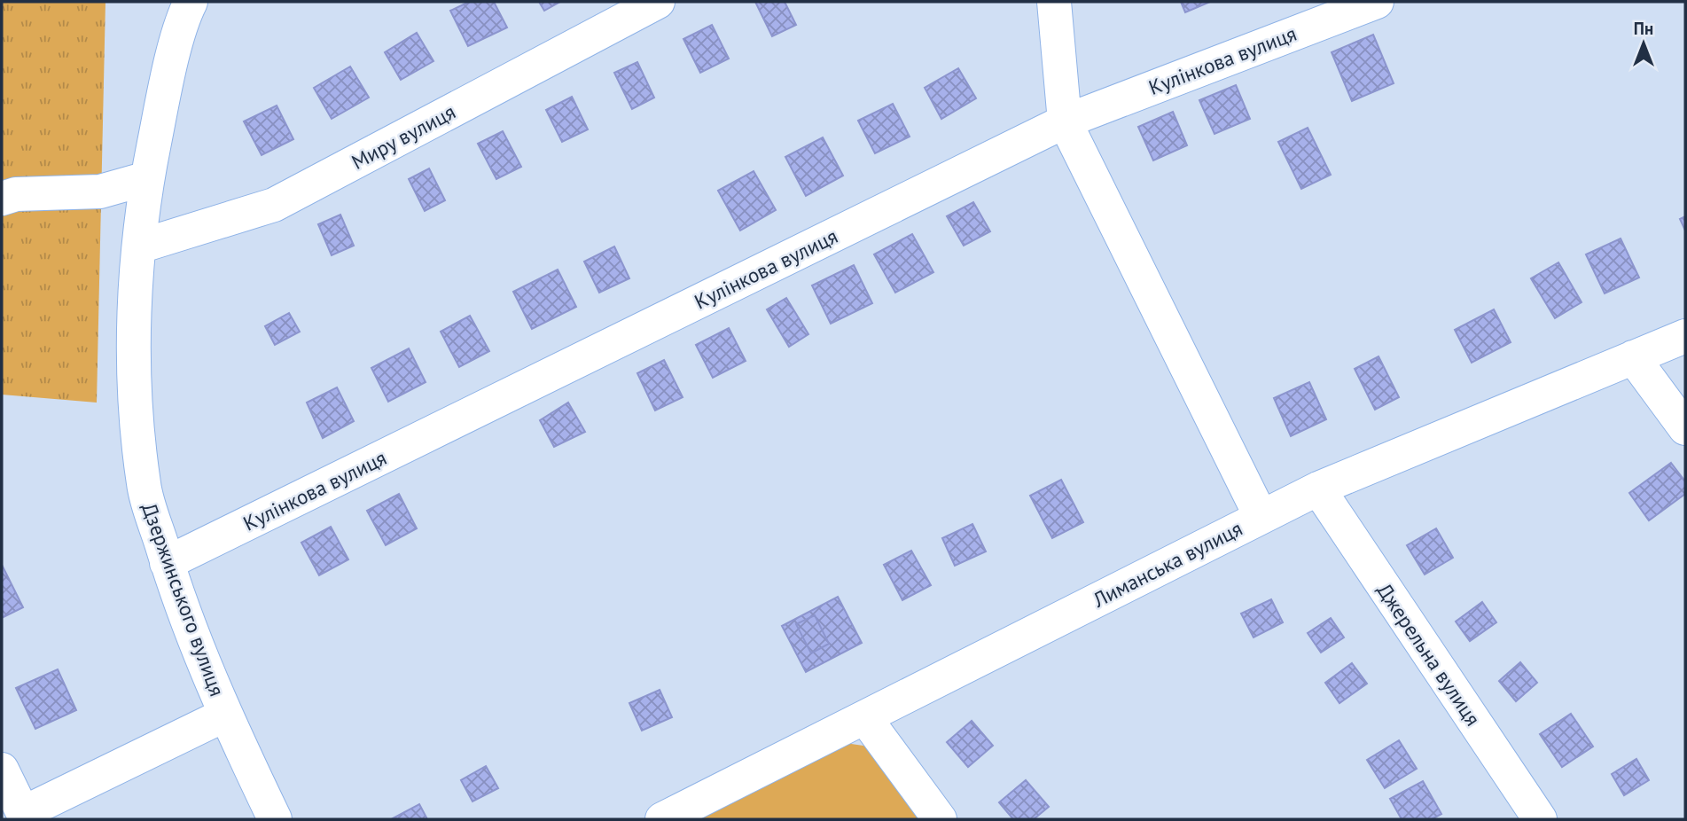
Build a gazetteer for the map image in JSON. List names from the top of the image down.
{
  "streets": {
    "street": [
      "Кулінкова вулиця",
      "Миру вулиця",
      "Лиманська вулиця",
      "Дзержинського вулиця",
      "Джерельна вулиця"
    ]
  },
  "crossings": [
    ["Кулінкова вулиця", "Дзержинського вулиця"],
    ["Миру вулиця", "Дзержинського вулиця"],
    ["Лиманська вулиця", "Джерельна вулиця"]
  ],
  "north": "top"
}
